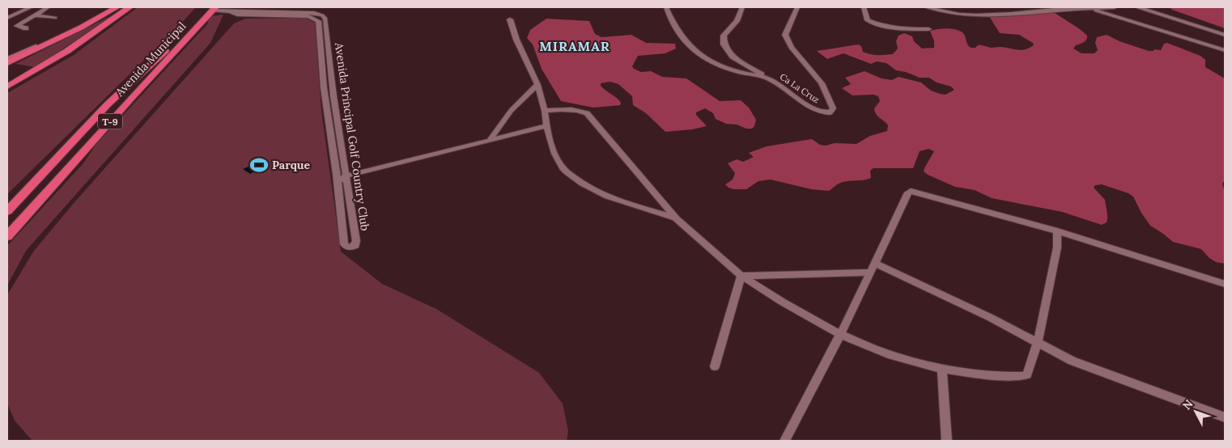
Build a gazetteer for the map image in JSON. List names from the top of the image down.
{
  "streets": {
    "highway": ["Avenida Municipal", "T-9"],
    "street": ["Ca La Cruz", "Avenida Principal Golf Country Club"]
  },
  "districts": ["MIRAMAR"],
  "places": {
    "sports": ["Parque"]
  },
  "north": "top left"
}
